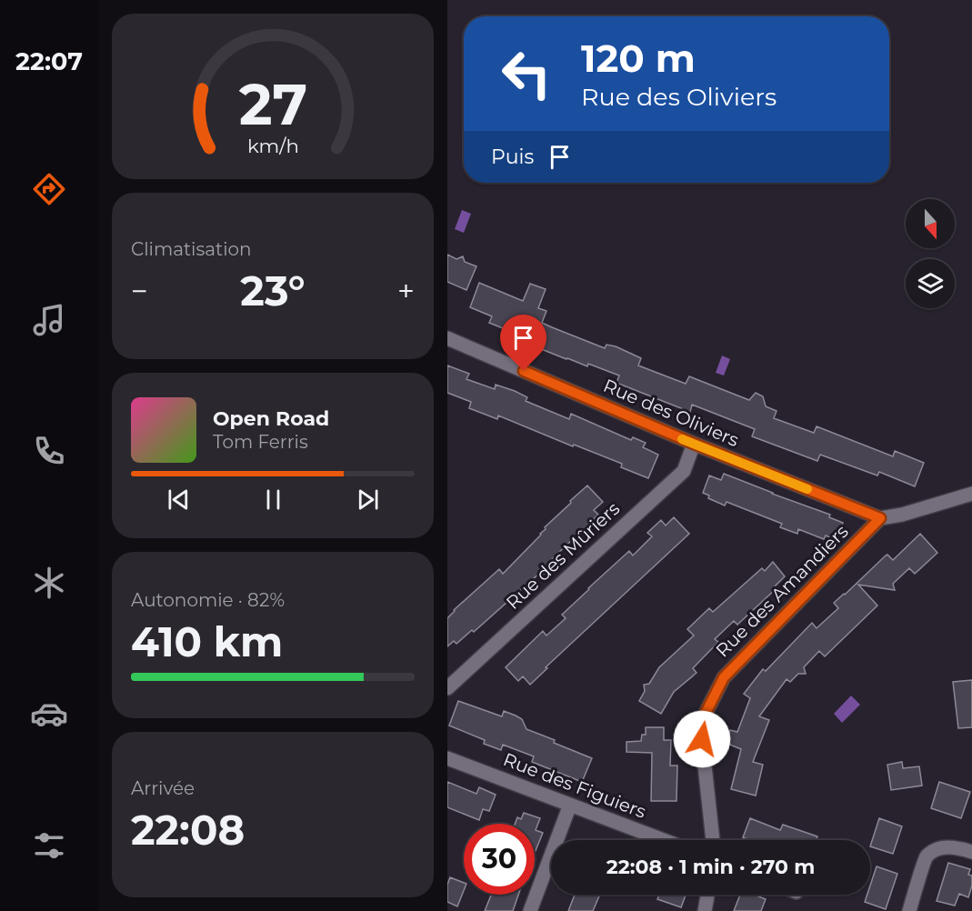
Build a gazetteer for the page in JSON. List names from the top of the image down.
{
  "streets": {
    "street": [
      "Rue des Oliviers",
      "Rue des Mûriers",
      "Rue des Amandiers",
      "Rue des Figuiers"
    ]
  },
  "crossings": [
    ["Rue des Oliviers", "Rue des Mûriers"],
    ["Rue des Oliviers", "Rue des Amandiers"]
  ],
  "north": "bottom",
  "page": {
    "tabs": "22:07",
    "turn": ["120 m", "Rue des Oliviers"],
    "then": "Puis",
    "tile": [
      "Climatisation",
      ["Autonomie · 82%", "410 km"],
      ["Arrivée", "22:08"]
    ],
    "heat": ["−", "23°", "+"],
    "song": ["Open Road", "Tom Ferris"],
    "limit": "30",
    "trip": "22:08 · 1 min · 270 m",
    "gauge": ["27", "km/h"]
  }
}
